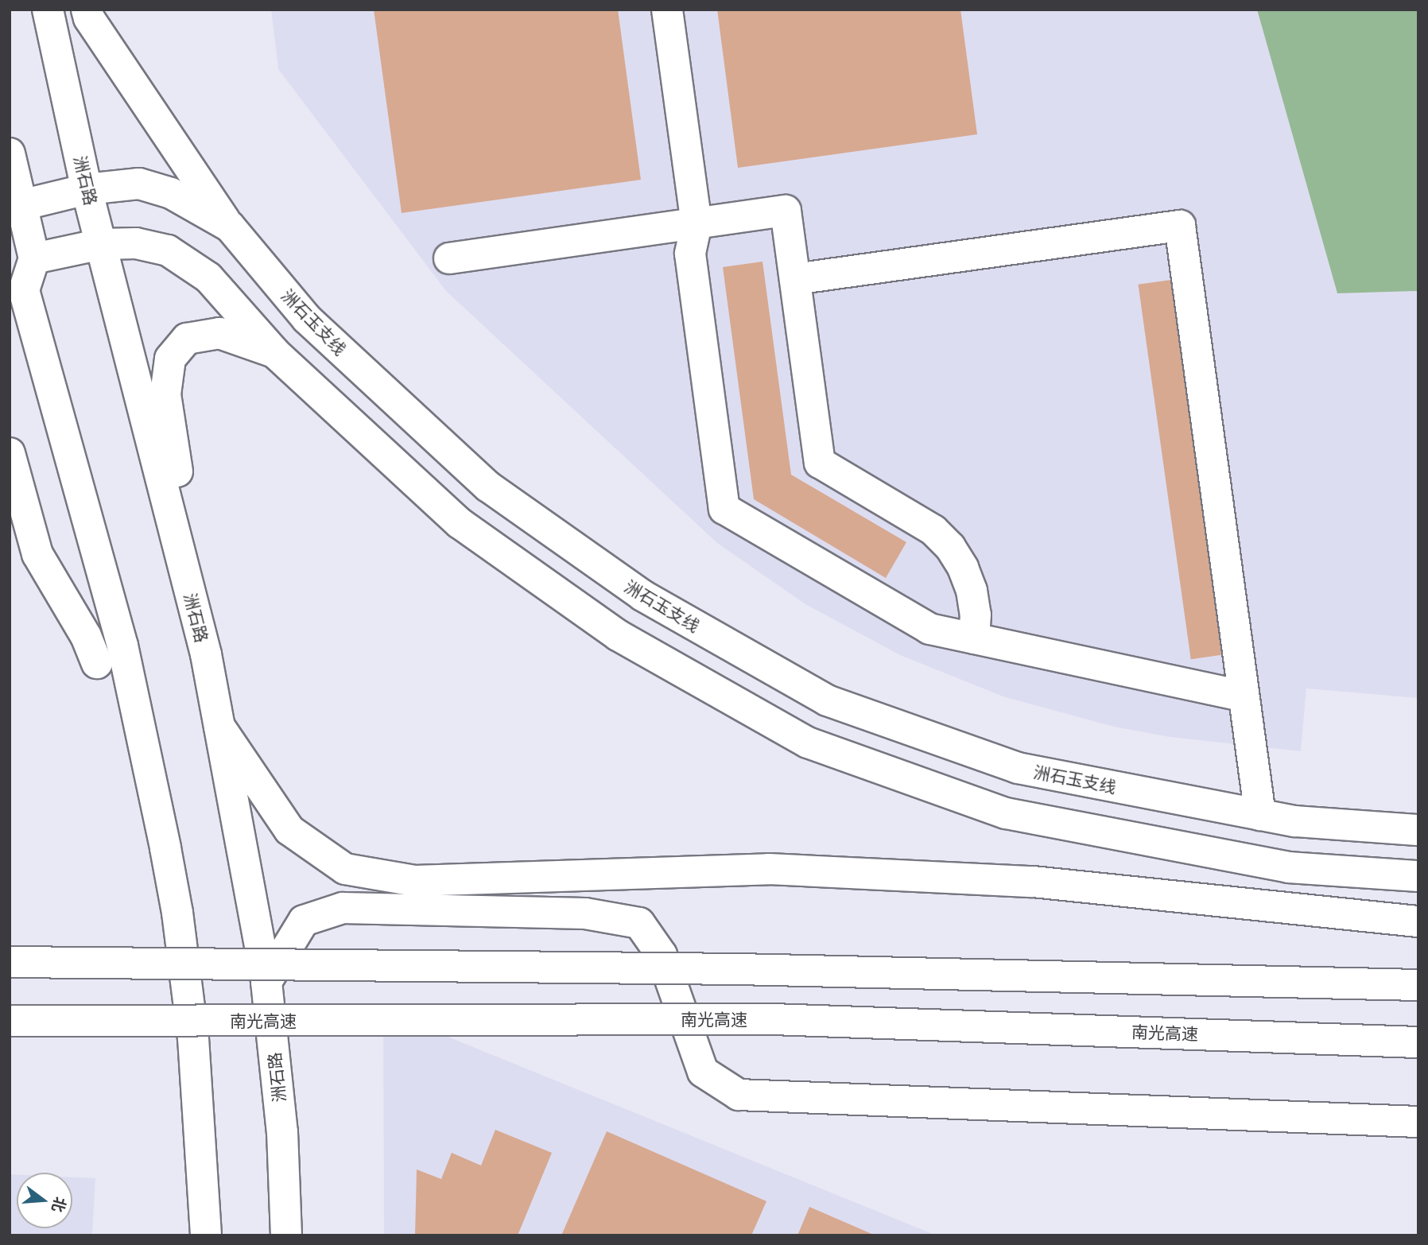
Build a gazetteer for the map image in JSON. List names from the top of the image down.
{
  "streets": {
    "main road": ["洲石路", "洲石玉支线", "南光高速"]
  },
  "crossings": [
    ["洲石路", "洲石玉支线"]
  ],
  "north": "right"
}
